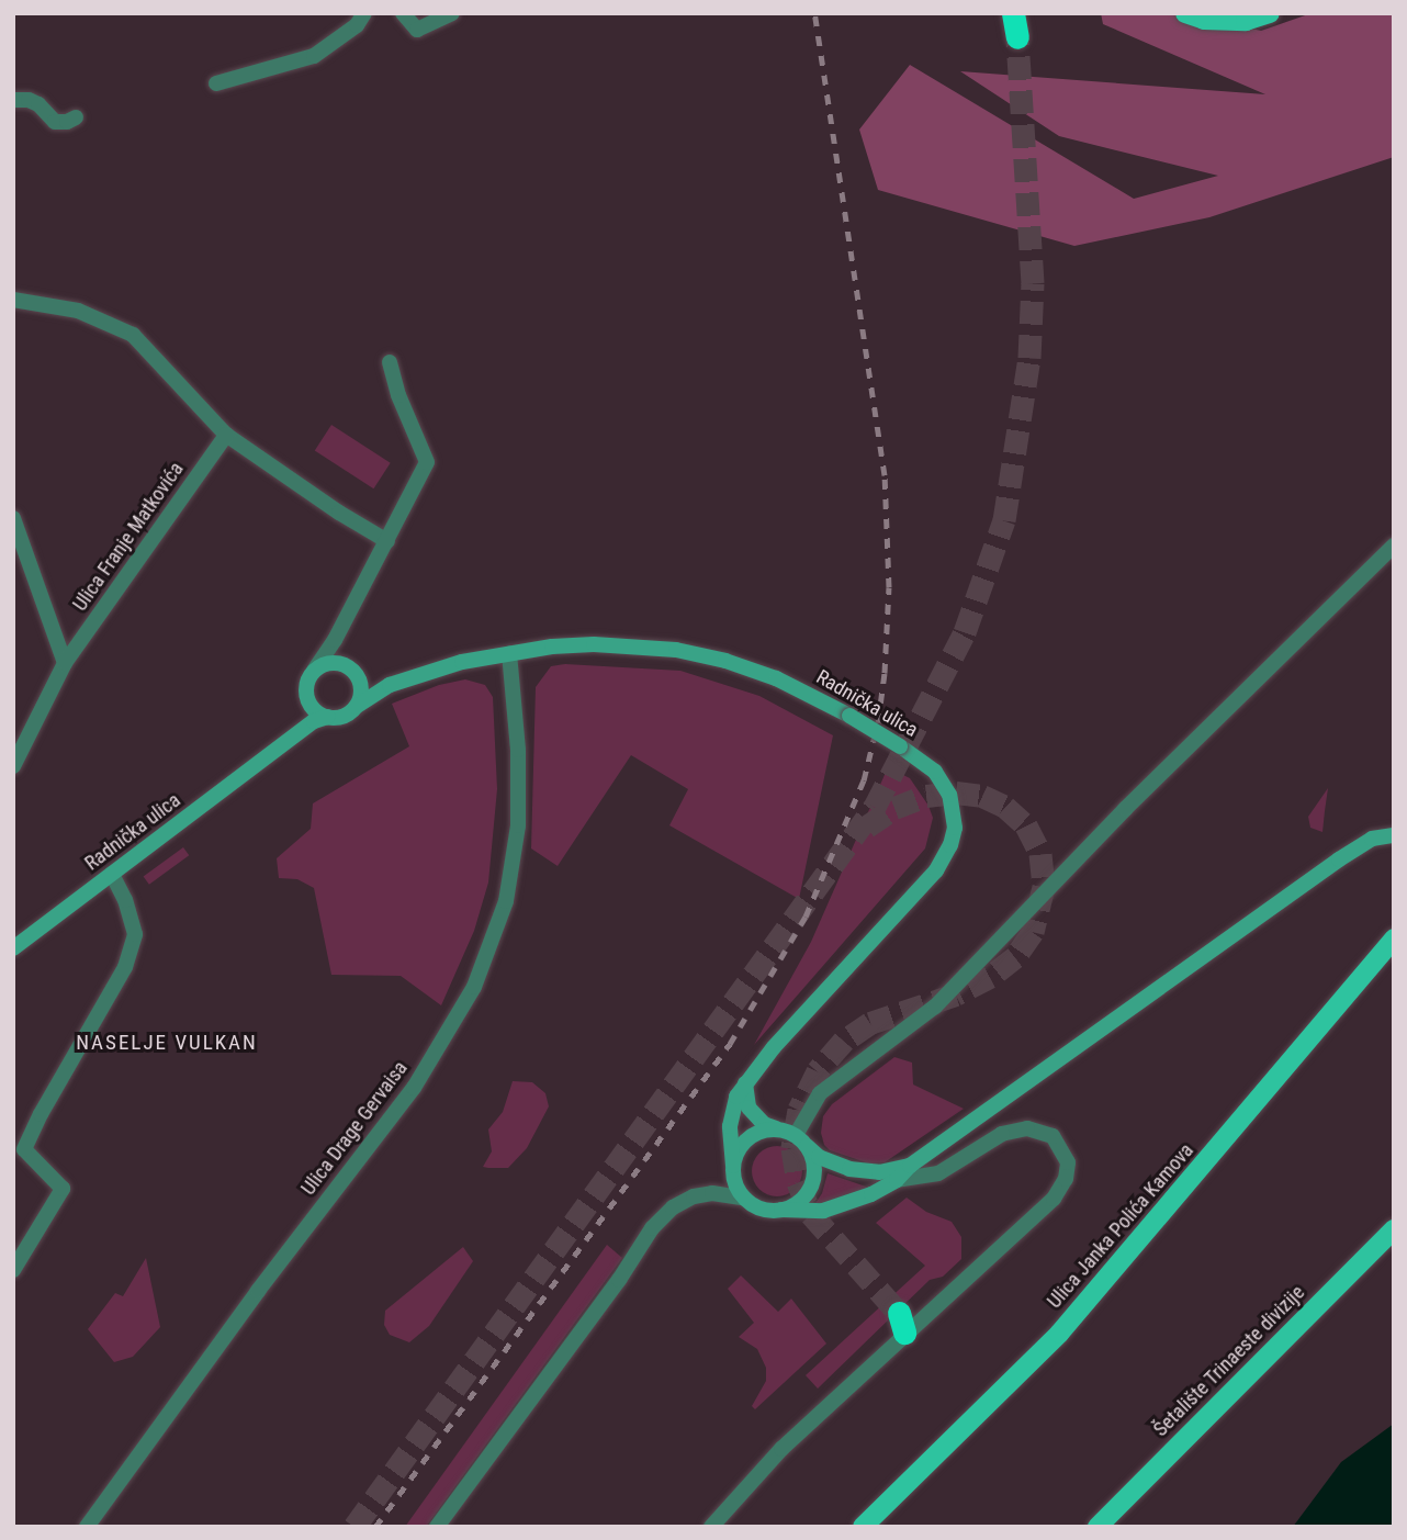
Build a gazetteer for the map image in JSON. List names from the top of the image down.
{
  "streets": {
    "main road": ["Radnička ulica", "Ulica Janka Polića Kamova", "Šetalište Trinaeste divizije"],
    "street": ["Ulica Franje Matkovića", "Ulica Drage Gervaisa"]
  },
  "crossings": [
    ["Radnička ulica", "Ulica Drage Gervaisa"]
  ],
  "districts": ["NASELJE VULKAN"]
}
